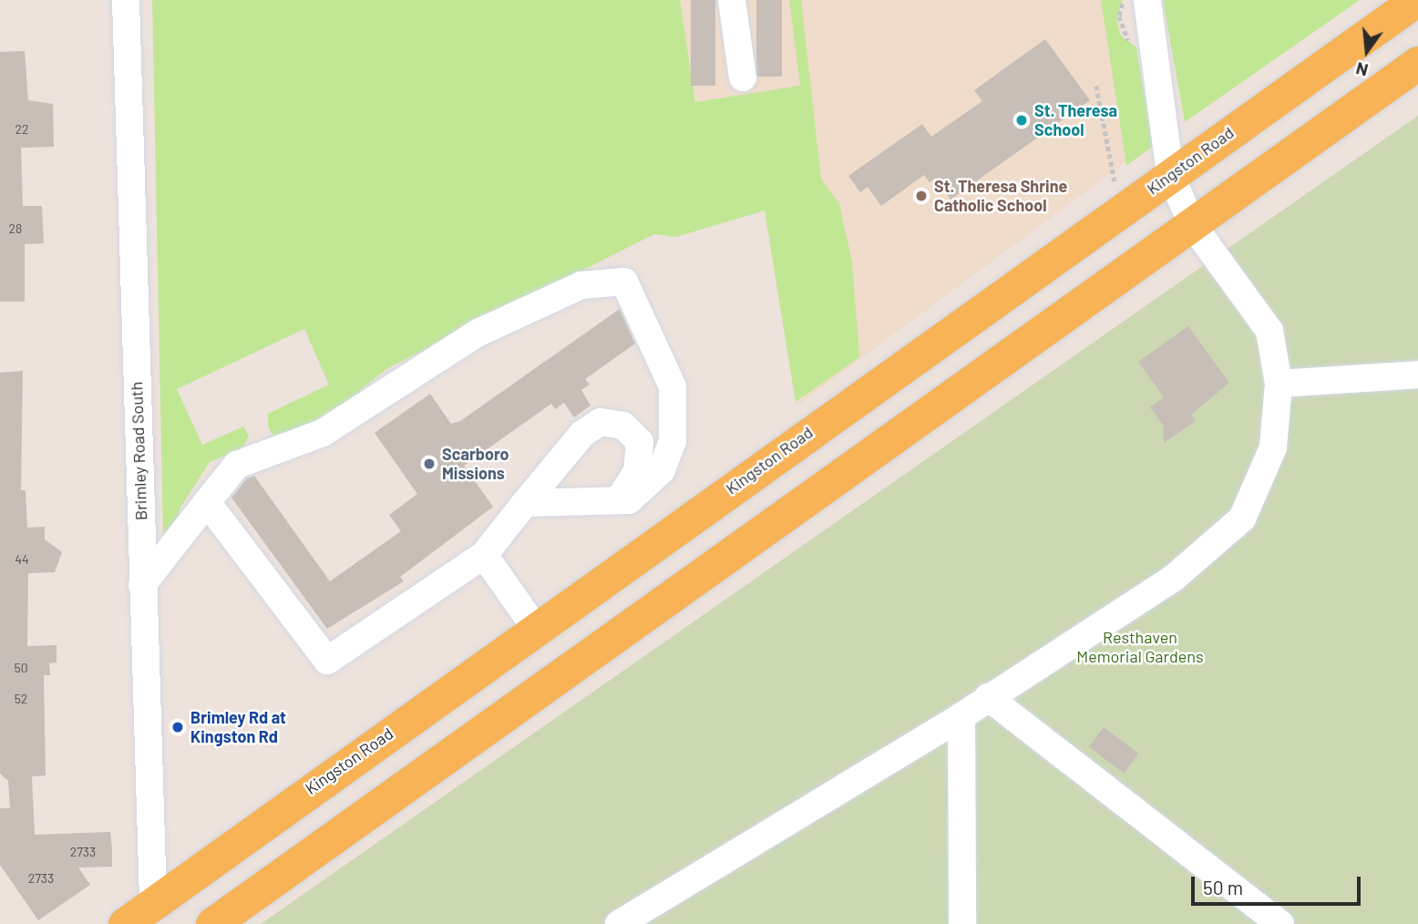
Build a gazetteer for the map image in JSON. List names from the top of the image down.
{
  "streets": {
    "main road": ["Kingston Road"],
    "street": ["Brimley Road South"]
  },
  "crossings": [
    ["Kingston Road", "Brimley Road South"]
  ],
  "parks": ["Resthaven Memorial Gardens"],
  "places": [
    "St. Theresa School",
    "St. Theresa Shrine Catholic School",
    "Scarboro Missions",
    "Brimley Rd at Kingston Rd"
  ],
  "house_numbers": [
    "22",
    "28",
    "44",
    "50",
    "52",
    "2733",
    "2733"
  ],
  "scale_bar": "50 m",
  "north": "bottom"
}
